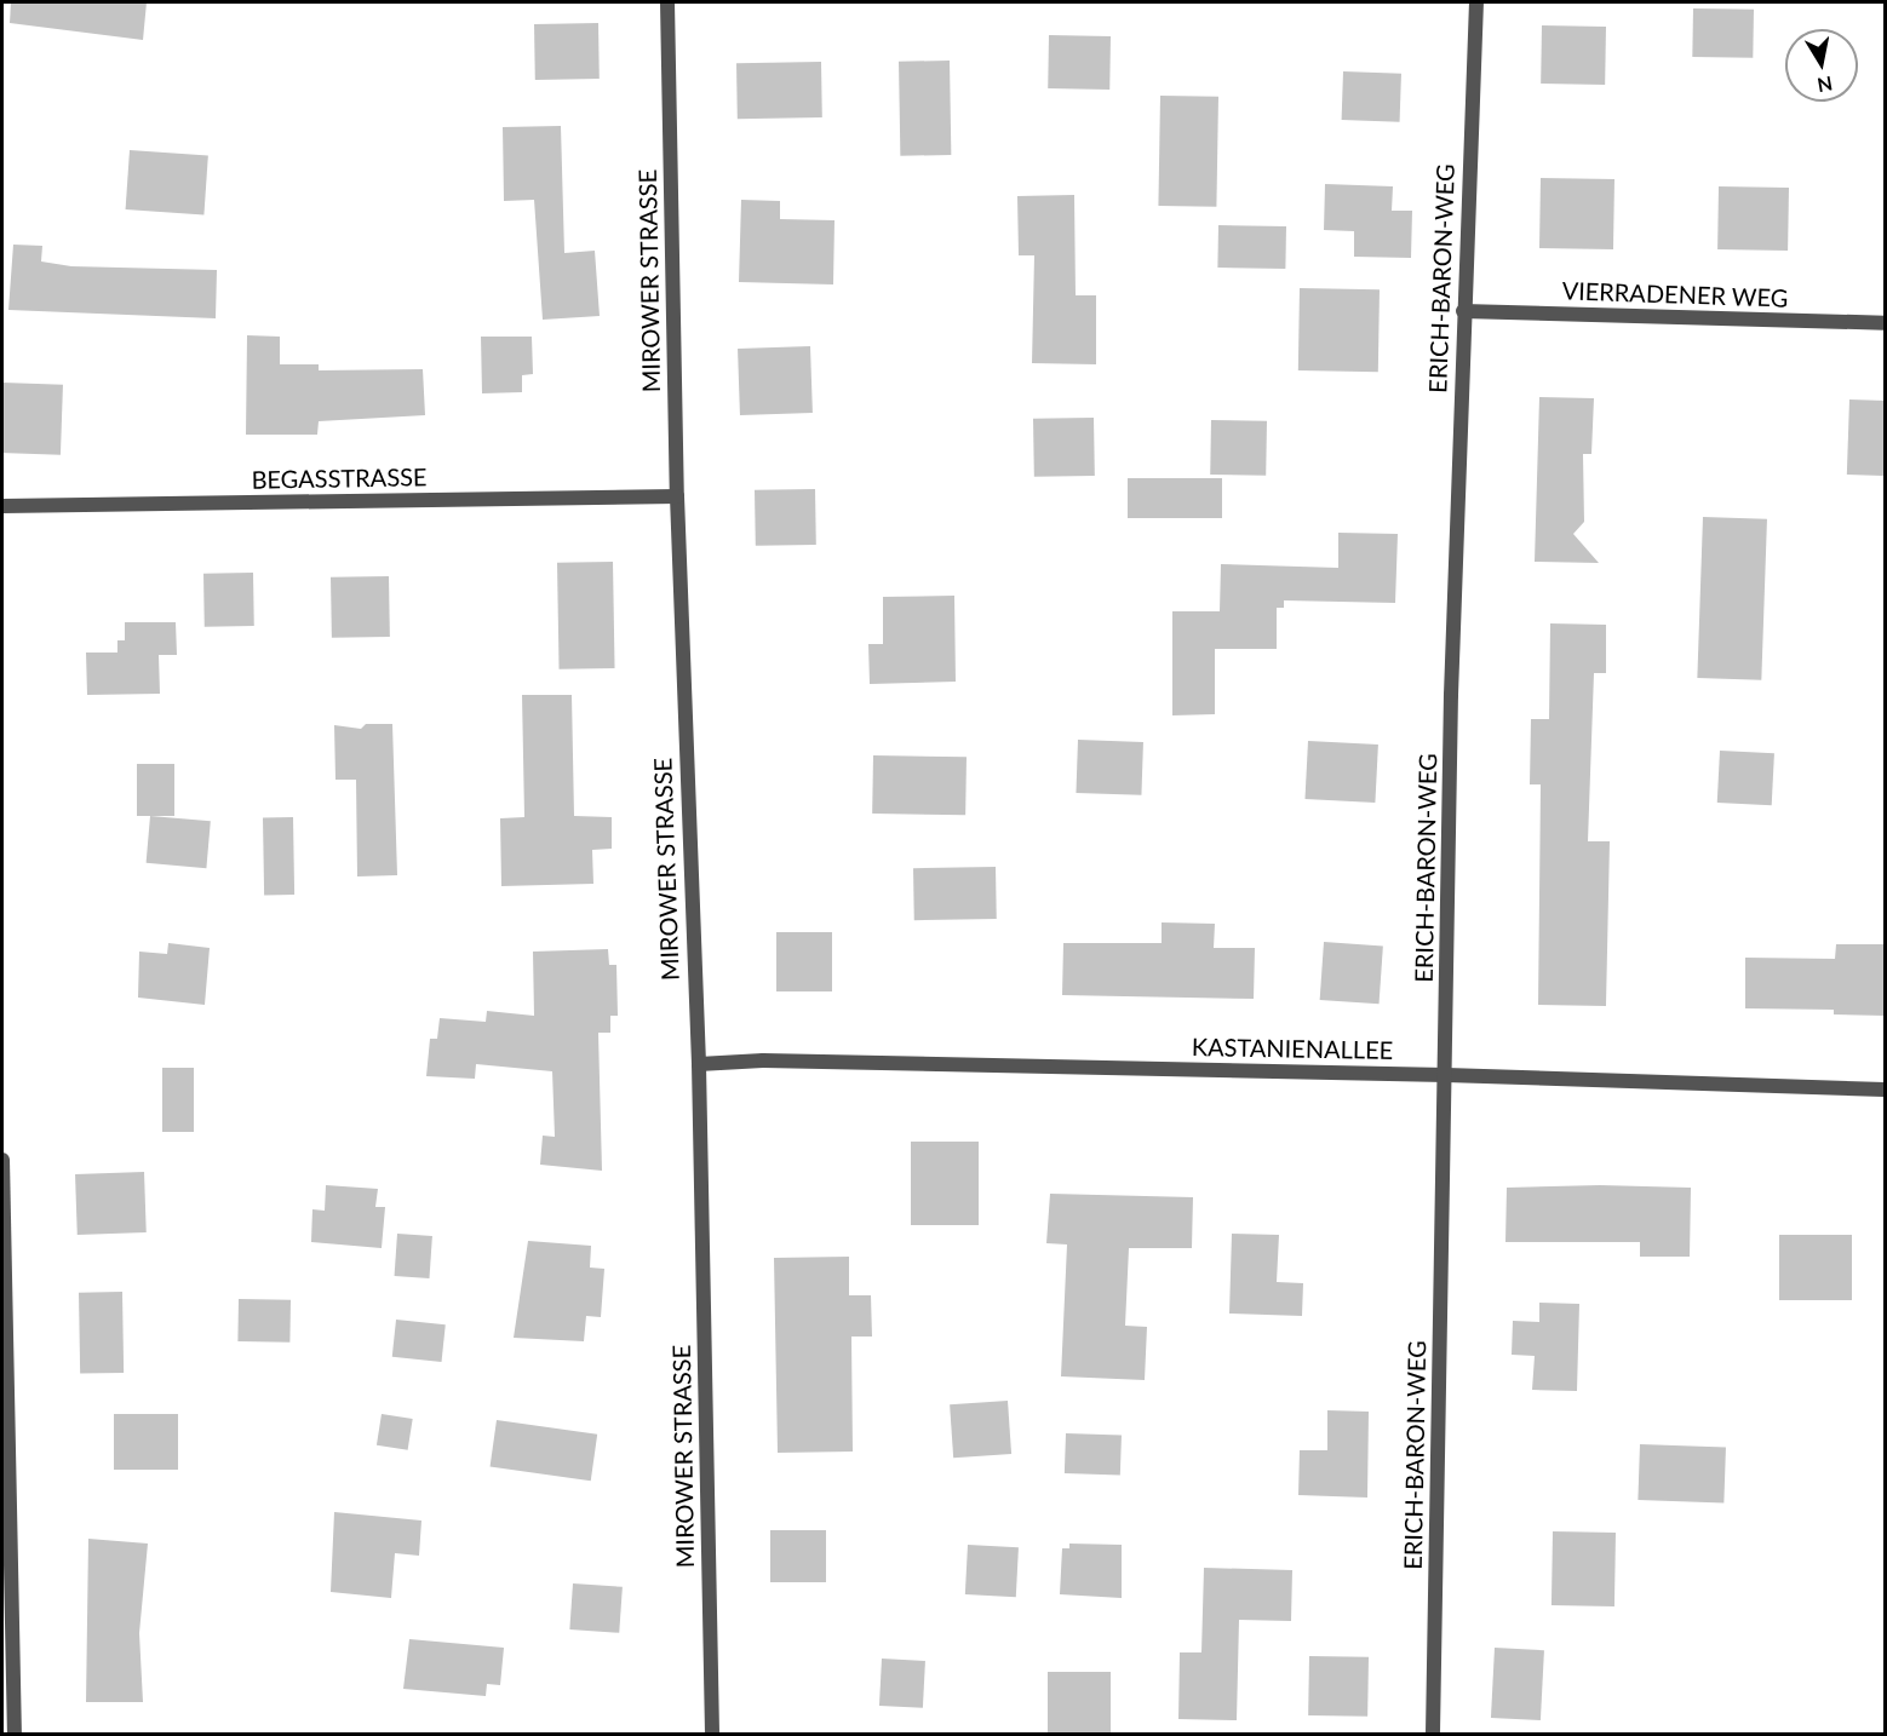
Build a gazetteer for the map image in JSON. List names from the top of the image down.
{
  "streets": {
    "street": [
      "ERICH-BARON-WEG",
      "MIROWER STRASSE",
      "VIERRADENER WEG",
      "BEGASSTRASSE",
      "KASTANIENALLEE"
    ]
  },
  "crossings": [
    ["ERICH-BARON-WEG", "VIERRADENER WEG"],
    ["ERICH-BARON-WEG", "KASTANIENALLEE"],
    ["MIROWER STRASSE", "BEGASSTRASSE"],
    ["MIROWER STRASSE", "KASTANIENALLEE"]
  ],
  "north": "bottom"
}
